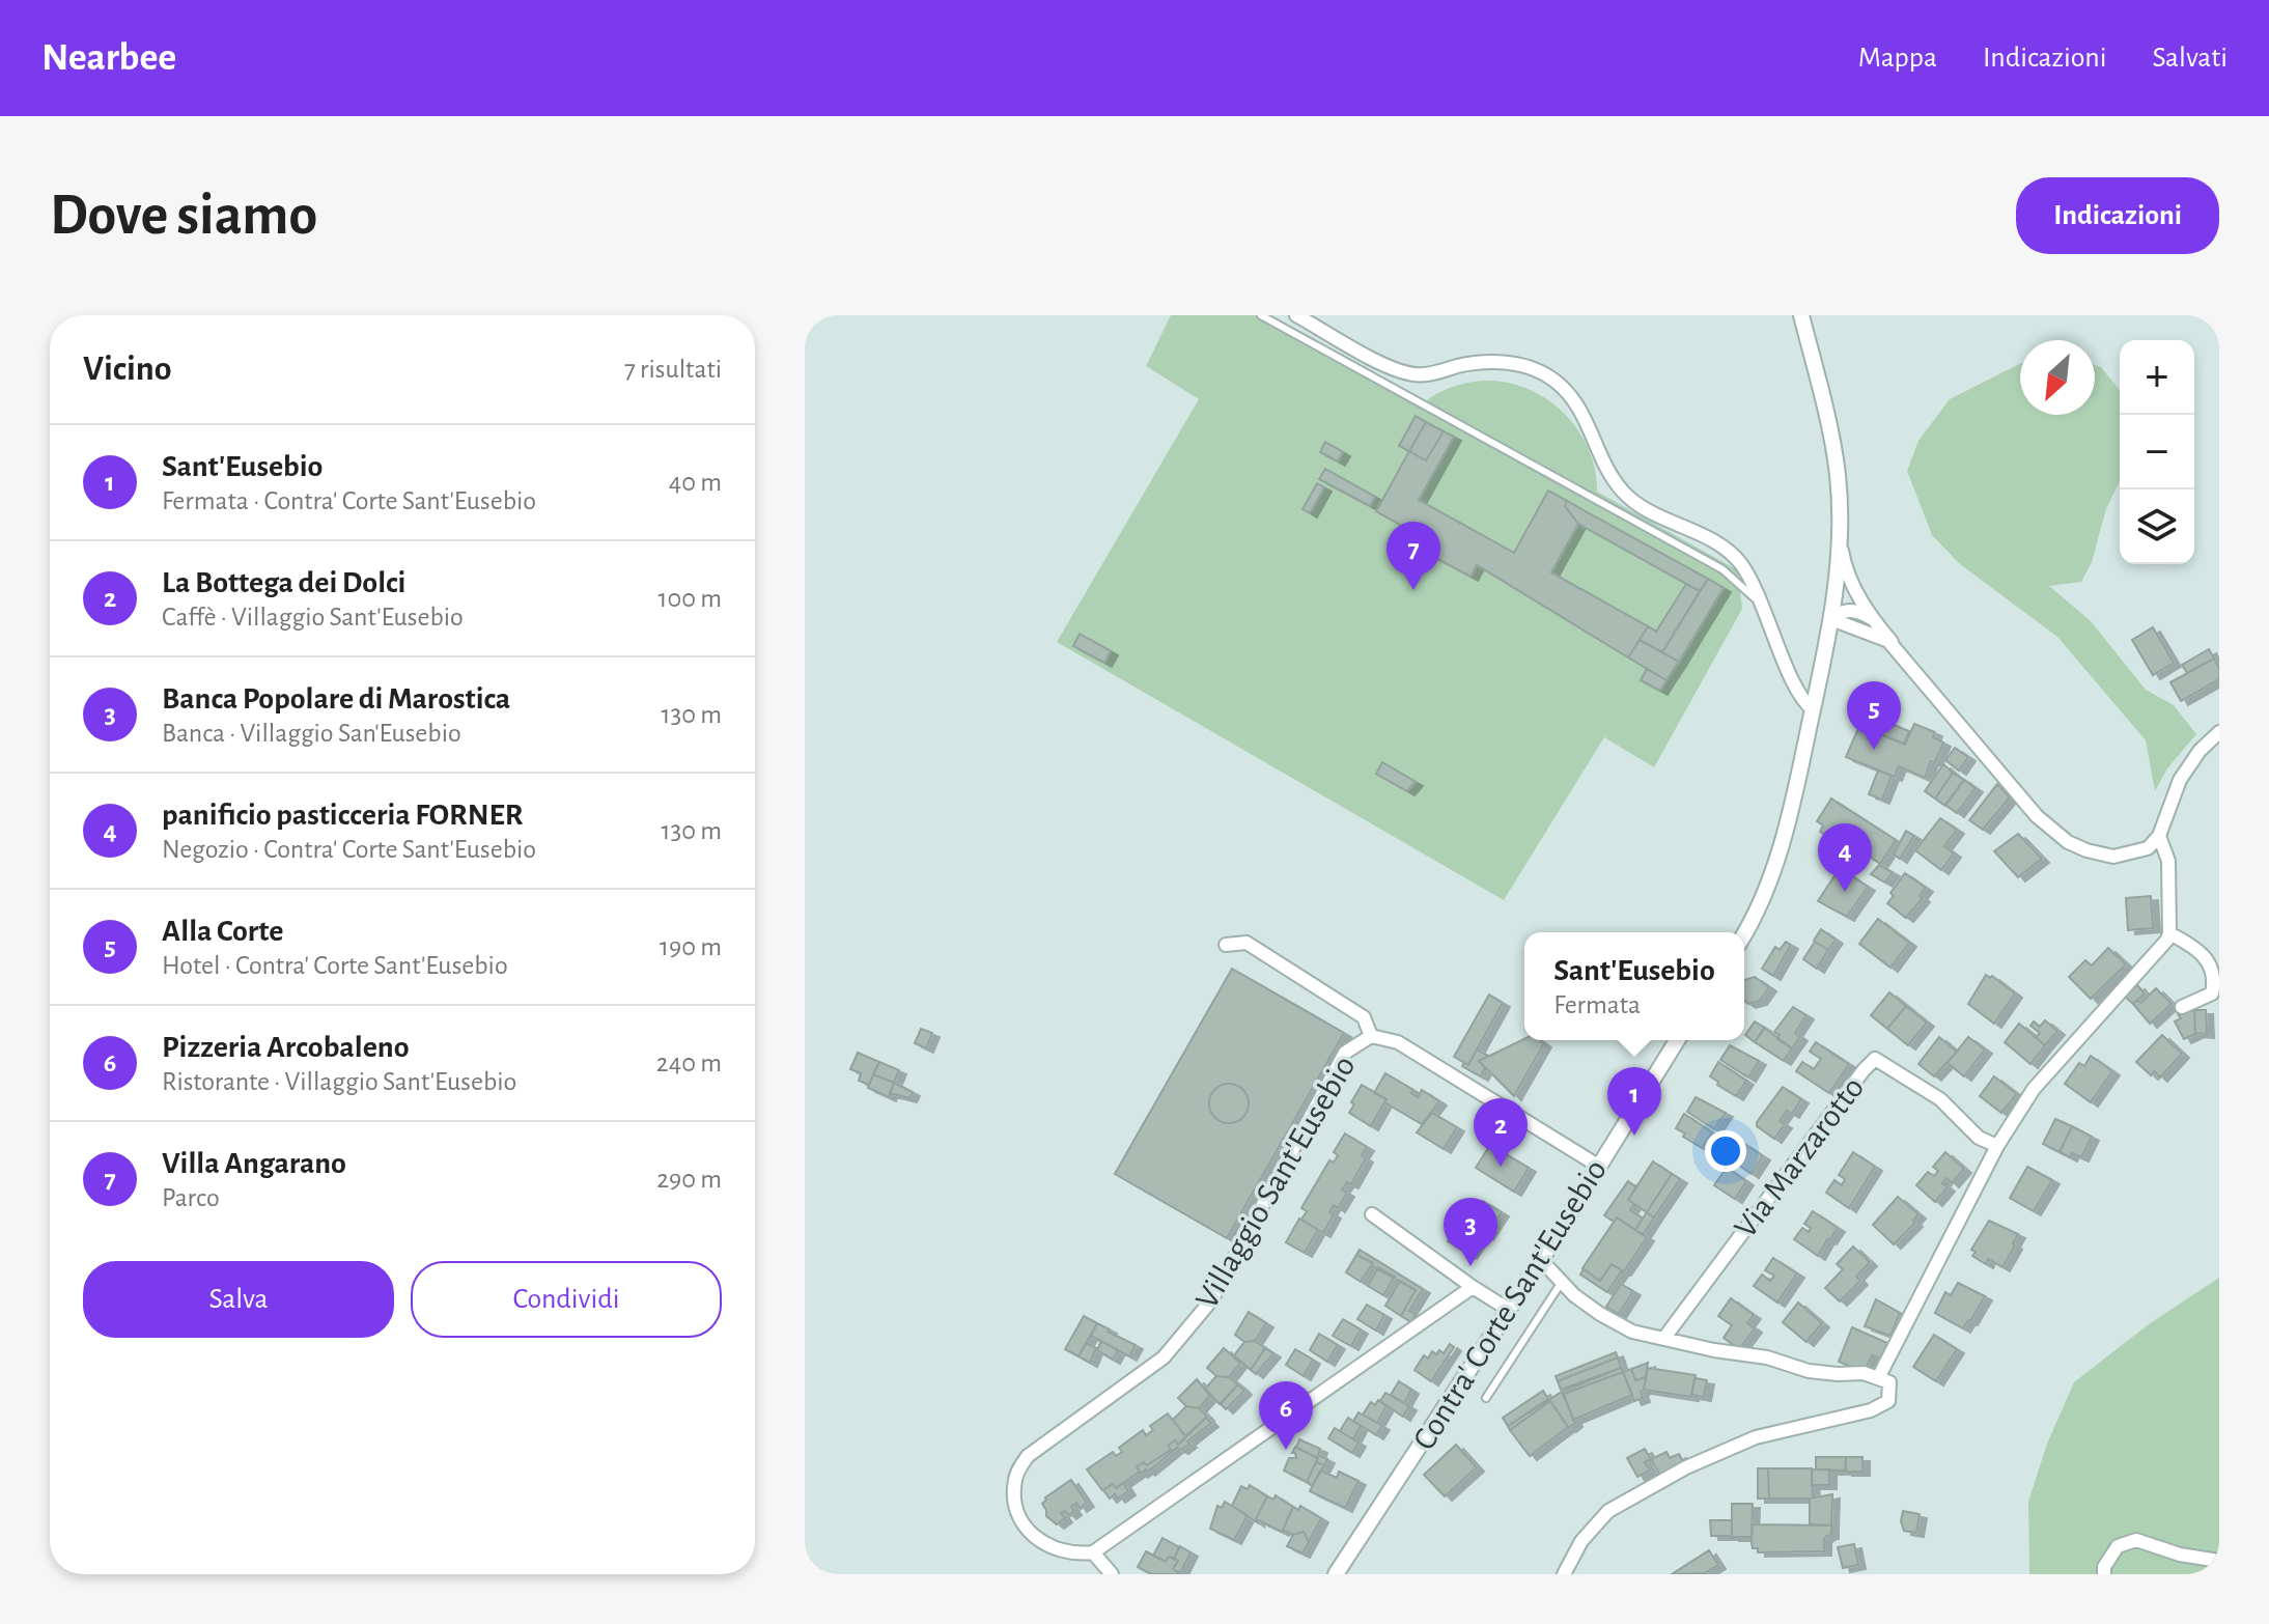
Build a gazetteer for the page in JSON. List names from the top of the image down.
{
  "streets": {
    "street": ["Via Marzarotto", "Villaggio Sant'Eusebio", "Contra' Corte Sant'Eusebio"]
  },
  "crossings": [
    ["Villaggio Sant'Eusebio", "Contra' Corte Sant'Eusebio"]
  ],
  "north": "bottom left",
  "page": {
    "header": "Nearbee",
    "nav": ["Mappa", "Indicazioni", "Salvati"],
    "buttons": [
      "Indicazioni",
      ["Salva", "Condividi"]
    ],
    "title": "Dove siamo",
    "heading": ["Vicino", "7 risultati"],
    "map_buttons": ["+", "−"],
    "list": [
      {
        "mark": "1",
        "name": "Sant'Eusebio",
        "note": "Fermata · Contra' Corte Sant'Eusebio",
        "value": "40 m"
      },
      {
        "mark": "2",
        "name": "La Bottega dei Dolci",
        "note": "Caffè · Villaggio Sant'Eusebio",
        "value": "100 m"
      },
      {
        "mark": "3",
        "name": "Banca Popolare di Marostica",
        "note": "Banca · Villaggio San'Eusebio",
        "value": "130 m"
      },
      {
        "mark": "4",
        "name": "panificio pasticceria FORNER",
        "note": "Negozio · Contra' Corte Sant'Eusebio",
        "value": "130 m"
      },
      {
        "mark": "5",
        "name": "Alla Corte",
        "note": "Hotel · Contra' Corte Sant'Eusebio",
        "value": "190 m"
      },
      {
        "mark": "6",
        "name": "Pizzeria Arcobaleno",
        "note": "Ristorante · Villaggio Sant'Eusebio",
        "value": "240 m"
      },
      {
        "mark": "7",
        "name": "Villa Angarano",
        "note": "Parco",
        "value": "290 m"
      }
    ],
    "pins": [
      "7",
      "5",
      "4",
      "1",
      "2",
      "3",
      "6"
    ],
    "popup": ["Sant'Eusebio", "Fermata"]
  }
}
